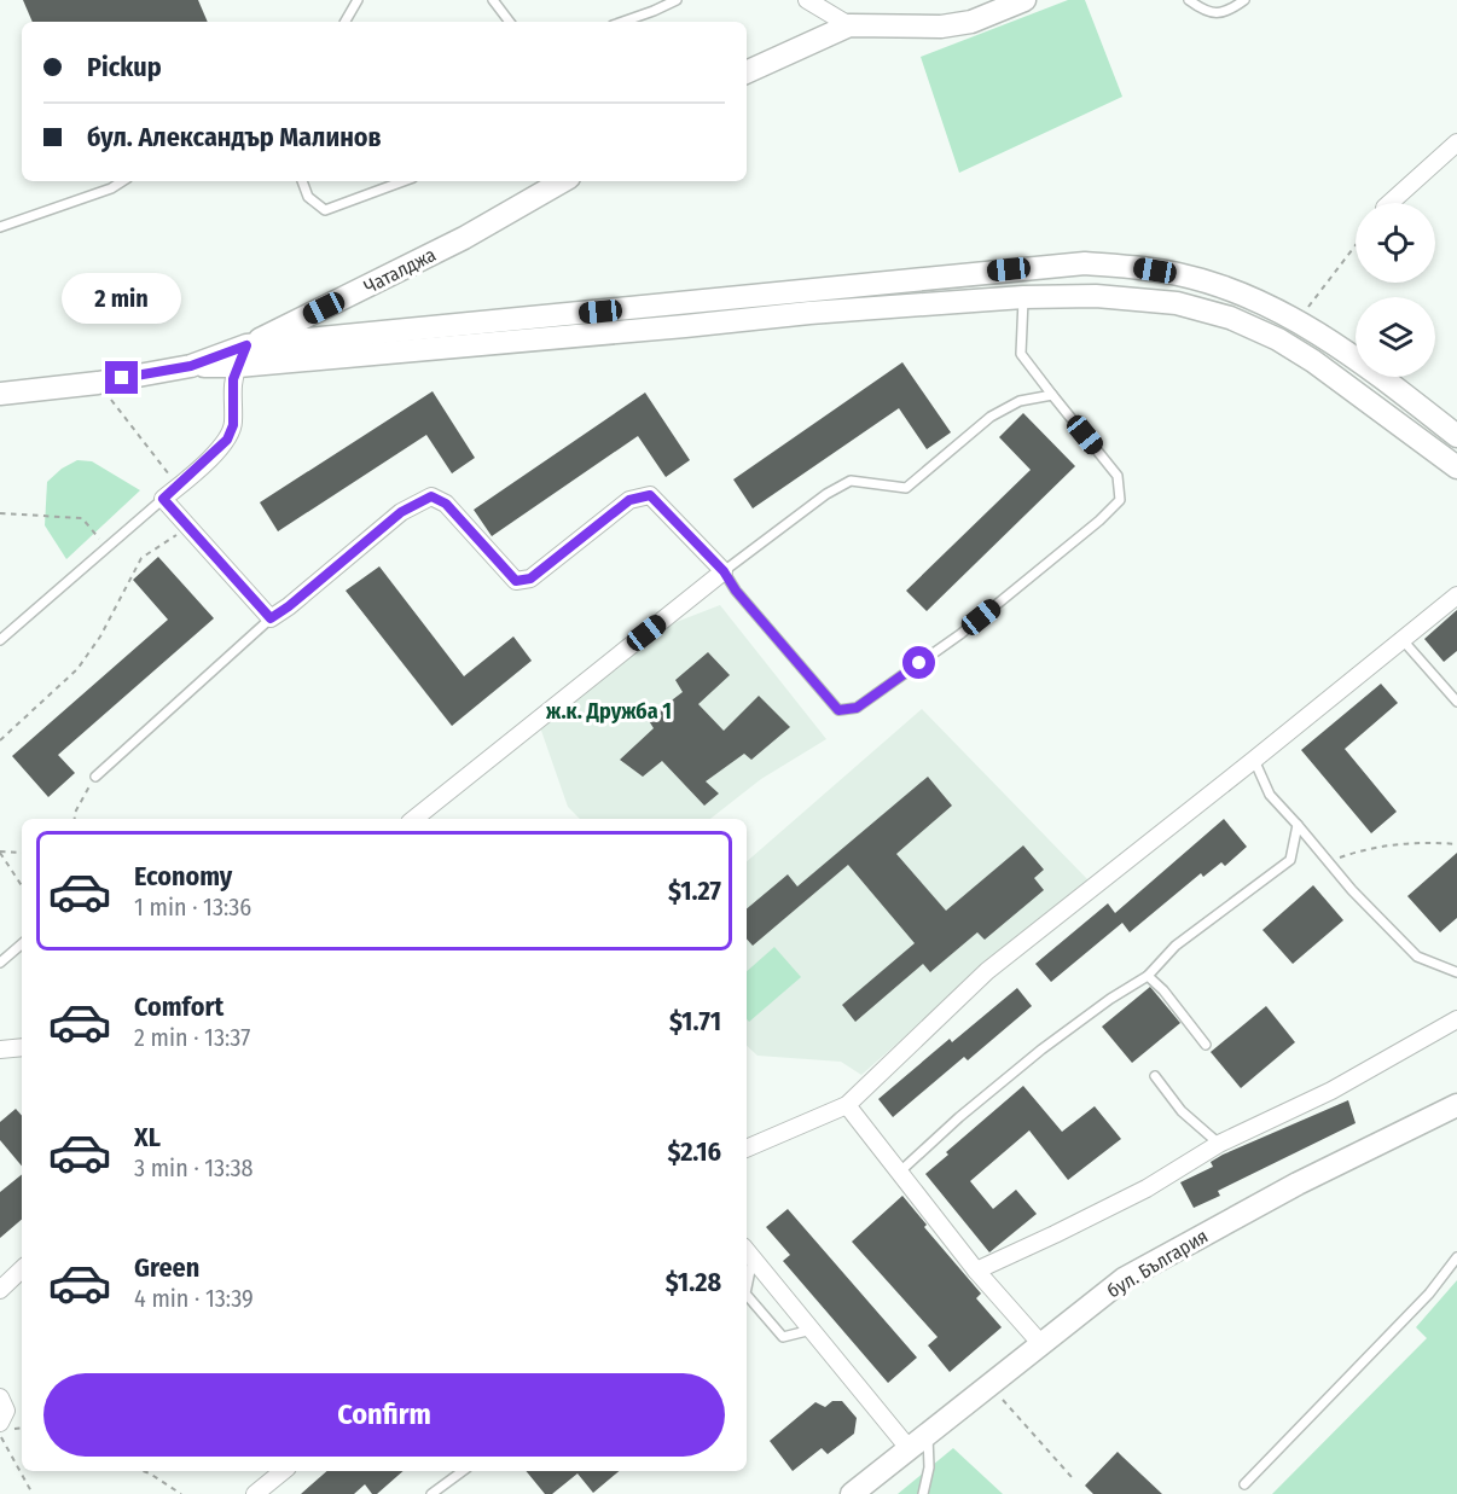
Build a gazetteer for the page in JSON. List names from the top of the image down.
{
  "streets": {
    "street": ["Чаталджа", "бул. България"]
  },
  "districts": ["ж.к. Дружба 1"],
  "page": {
    "banner": ["Pickup", "бул. Александър Малинов"],
    "bubble": "2 min",
    "list": [
      {
        "name": "Economy",
        "note": "1 min · 13:36",
        "value": "$1.27"
      },
      {
        "name": "Comfort",
        "note": "2 min · 13:37",
        "value": "$1.71"
      },
      {
        "name": "XL",
        "note": "3 min · 13:38",
        "value": "$2.16"
      },
      {
        "name": "Green",
        "note": "4 min · 13:39",
        "value": "$1.28"
      }
    ],
    "buttons": "Confirm"
  }
}
